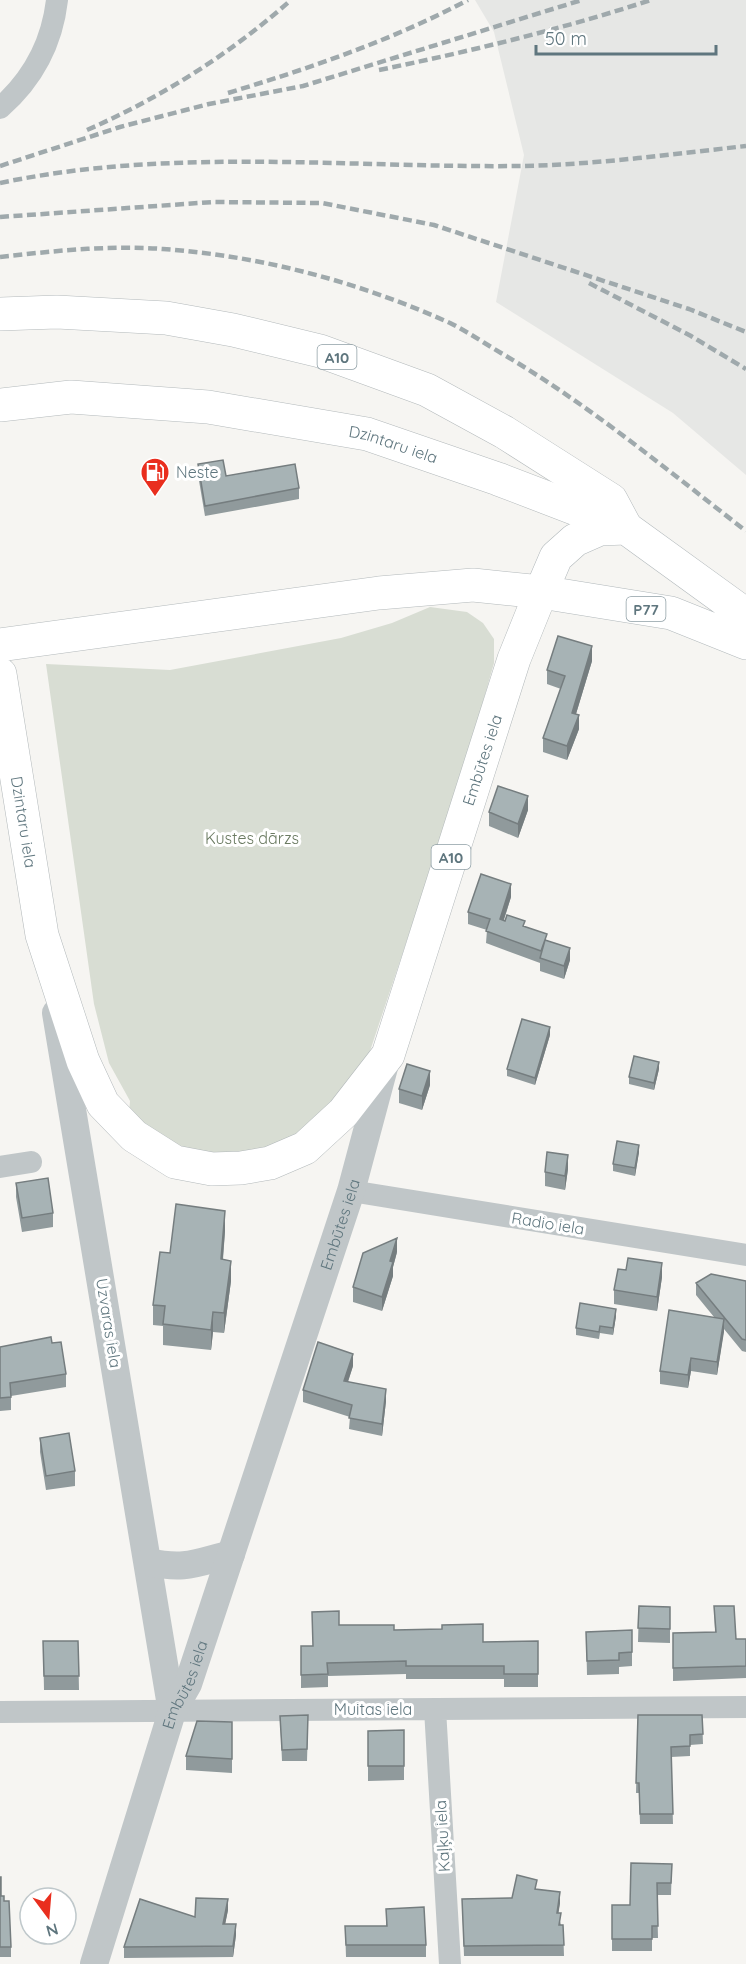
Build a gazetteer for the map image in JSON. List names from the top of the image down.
{
  "streets": {
    "main road": [
      "A10",
      "Dzintaru iela",
      "P77",
      "Embūtes iela"
    ],
    "street": [
      "Radio iela",
      "Uzvaras iela",
      "Muitas iela",
      "Kaļķu iela"
    ]
  },
  "crossings": [
    ["A10", "Dzintaru iela"],
    ["A10", "Embūtes iela"],
    ["A10", "Uzvaras iela"],
    ["Dzintaru iela", "Embūtes iela"],
    ["Dzintaru iela", "Uzvaras iela"],
    ["P77", "Embūtes iela"],
    ["Embūtes iela", "Radio iela"],
    ["Embūtes iela", "Uzvaras iela"],
    ["Embūtes iela", "Muitas iela"],
    ["Uzvaras iela", "Muitas iela"],
    ["Muitas iela", "Kaļķu iela"]
  ],
  "parks": ["Kustes dārzs"],
  "places": {
    "fuel station": ["Neste"]
  },
  "scale_bar": "50 m",
  "north": "bottom"
}
